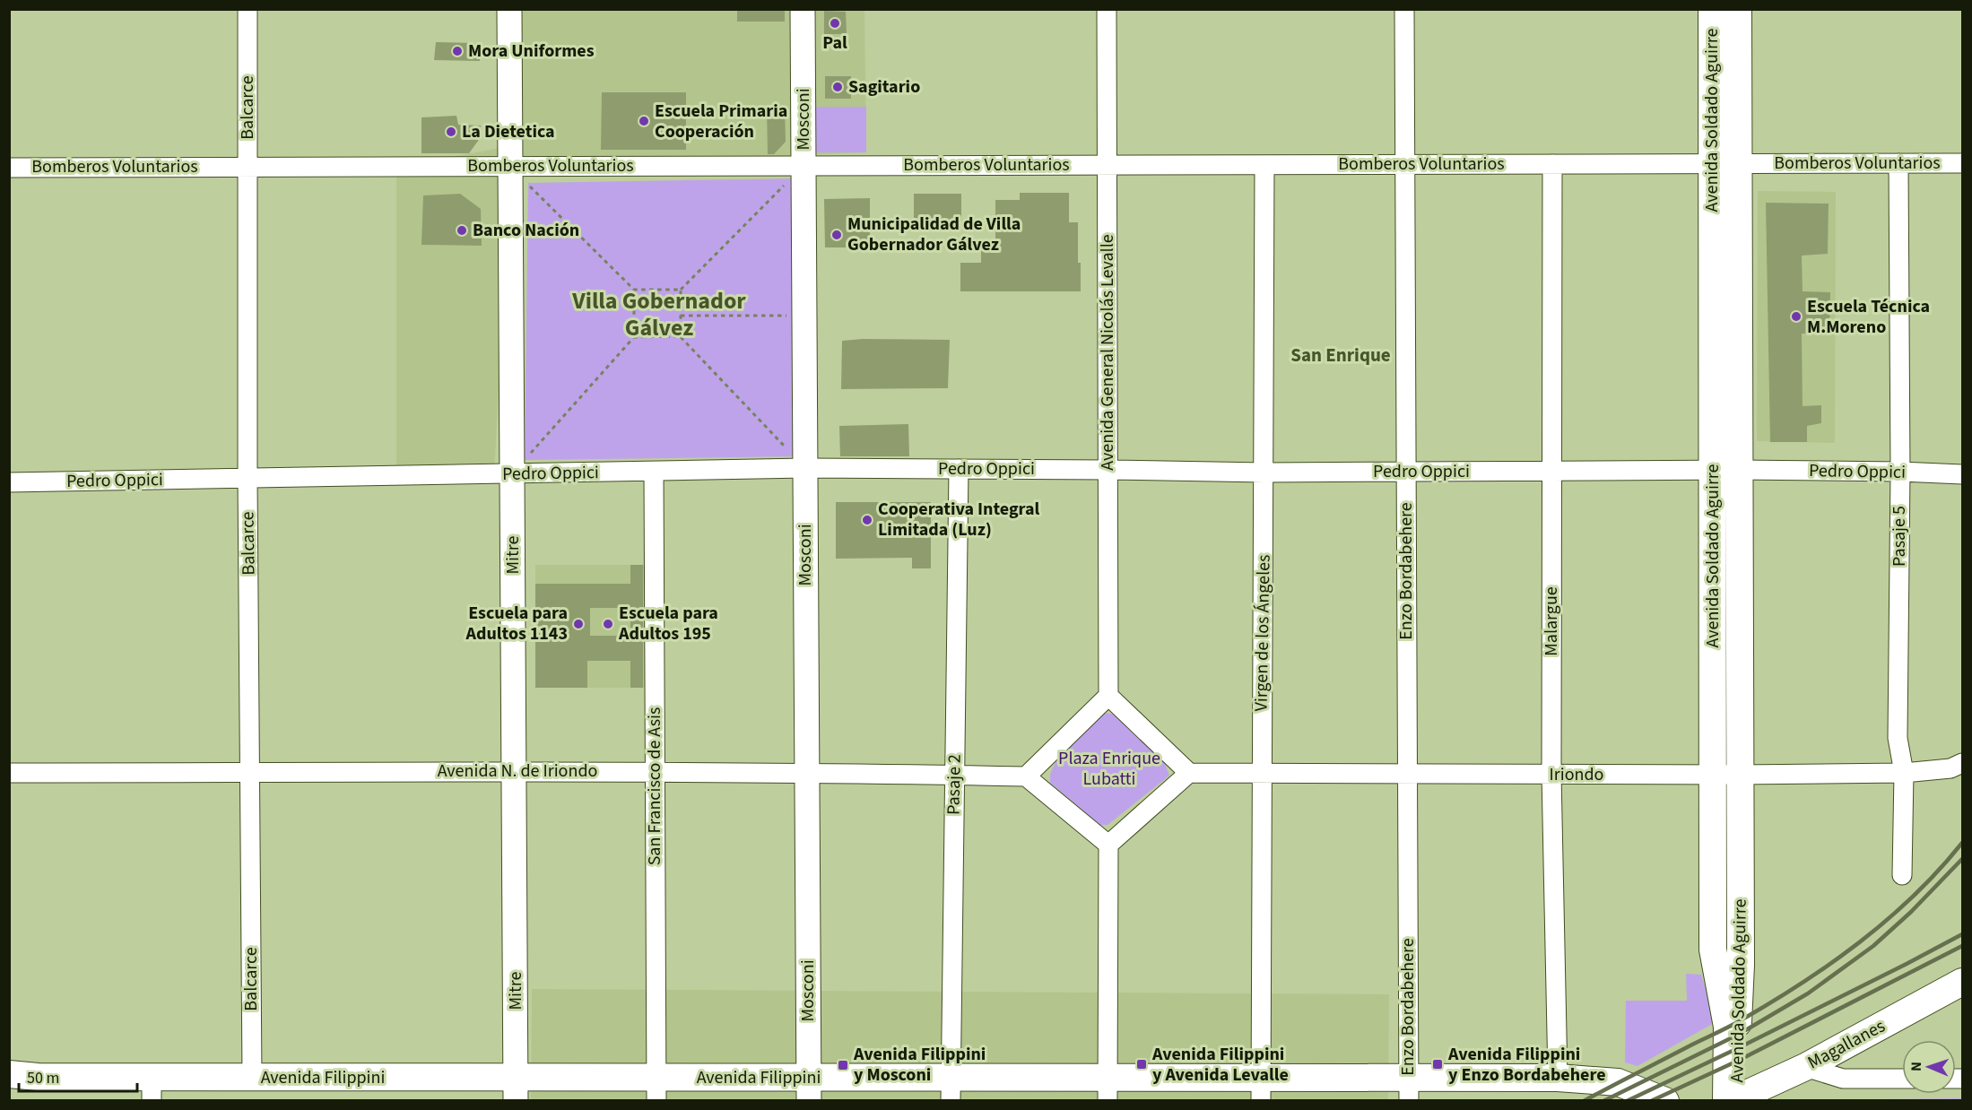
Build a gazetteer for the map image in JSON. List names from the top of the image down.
{
  "streets": {
    "main road": ["Avenida Soldado Aguirre", "Magallanes", "Avenida Filippini"],
    "street": [
      "Balcarce",
      "Mosconi",
      "Bomberos Voluntarios",
      "Avenida General Nicolás Levalle",
      "Pedro Oppici",
      "Pasaje 5",
      "Mitre",
      "Enzo Bordabehere",
      "Malargue",
      "Virgen de los Ángeles",
      "Avenida N. de Iriondo",
      "Iriondo",
      "Pasaje 2",
      "San Francisco de Asis"
    ]
  },
  "crossings": [
    ["Balcarce", "Bomberos Voluntarios"],
    ["Balcarce", "Pedro Oppici"],
    ["Balcarce", "Avenida N. de Iriondo"],
    ["Balcarce", "Avenida Filippini"],
    ["Mosconi", "Bomberos Voluntarios"],
    ["Mosconi", "Pedro Oppici"],
    ["Mosconi", "Avenida N. de Iriondo"],
    ["Mosconi", "Avenida Filippini"],
    ["Avenida Soldado Aguirre", "Bomberos Voluntarios"],
    ["Avenida Soldado Aguirre", "Pedro Oppici"],
    ["Avenida Soldado Aguirre", "Iriondo"],
    ["Avenida Soldado Aguirre", "Magallanes"],
    ["Bomberos Voluntarios", "Avenida General Nicolás Levalle"],
    ["Bomberos Voluntarios", "Pasaje 5"],
    ["Bomberos Voluntarios", "Mitre"],
    ["Bomberos Voluntarios", "Enzo Bordabehere"],
    ["Bomberos Voluntarios", "Malargue"],
    ["Bomberos Voluntarios", "Virgen de los Ángeles"],
    ["Avenida General Nicolás Levalle", "Pedro Oppici"],
    ["Pedro Oppici", "Pasaje 5"],
    ["Pedro Oppici", "Mitre"],
    ["Pedro Oppici", "Enzo Bordabehere"],
    ["Pedro Oppici", "Malargue"],
    ["Pedro Oppici", "Virgen de los Ángeles"],
    ["Pedro Oppici", "Pasaje 2"],
    ["Pedro Oppici", "San Francisco de Asis"],
    ["Pasaje 5", "Iriondo"],
    ["Mitre", "Avenida N. de Iriondo"],
    ["Mitre", "Avenida Filippini"],
    ["Enzo Bordabehere", "Iriondo"],
    ["Enzo Bordabehere", "Avenida Filippini"],
    ["Malargue", "Iriondo"],
    ["Malargue", "Avenida Filippini"],
    ["Virgen de los Ángeles", "Iriondo"],
    ["Virgen de los Ángeles", "Avenida Filippini"],
    ["Avenida N. de Iriondo", "Pasaje 2"],
    ["Avenida N. de Iriondo", "San Francisco de Asis"],
    ["Pasaje 2", "Avenida Filippini"],
    ["San Francisco de Asis", "Avenida Filippini"]
  ],
  "districts": ["Villa Gobernador Gálvez", "San Enrique"],
  "parks": ["Plaza Enrique Lubatti"],
  "places": {
    "other": [
      "Pal",
      "Mora Uniformes",
      "Sagitario",
      "Escuela Primaria Cooperación",
      "La Dietetica",
      "Banco Nación",
      "Municipalidad de Villa Gobernador Gálvez",
      "Escuela Técnica M.Moreno",
      "Cooperativa Integral Limitada (Luz)",
      "Escuela para Adultos 1143",
      "Escuela para Adultos 195"
    ],
    "transit": ["Avenida Filippini y Avenida Levalle", "Avenida Filippini y Enzo Bordabehere", "Avenida Filippini y Mosconi"]
  },
  "scale_bar": "50 m",
  "north": "left"
}
